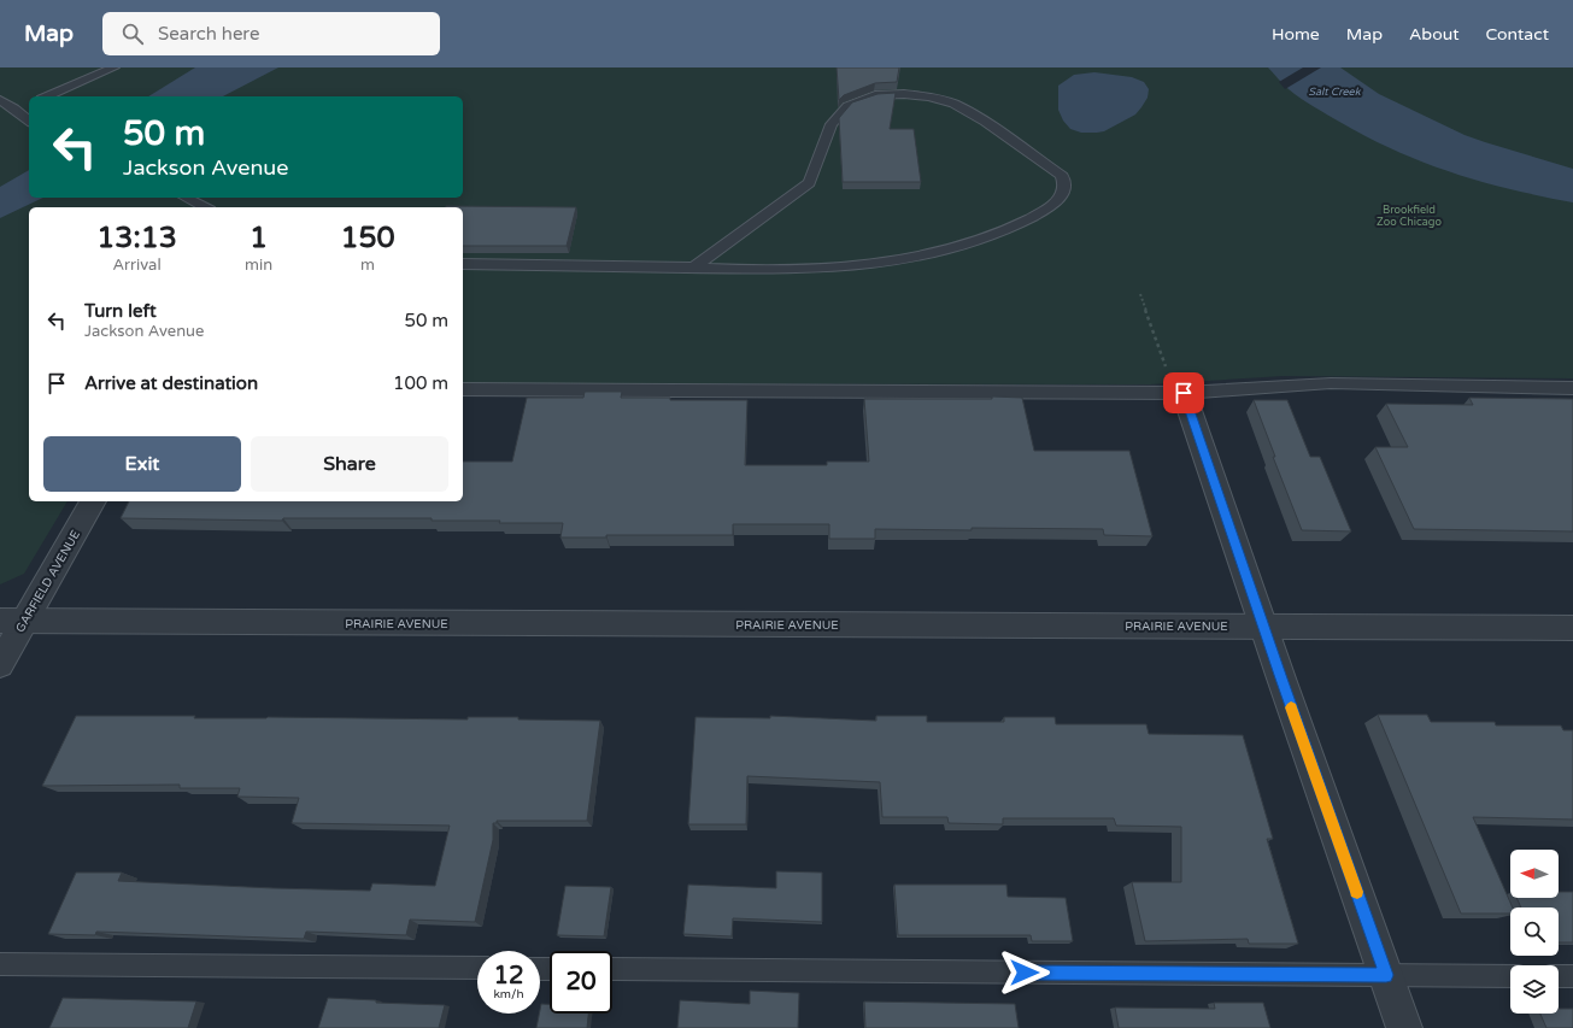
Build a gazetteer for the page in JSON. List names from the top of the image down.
{
  "streets": {
    "street": ["GARFIELD AVENUE", "PRAIRIE AVENUE"]
  },
  "crossings": [
    ["GARFIELD AVENUE", "PRAIRIE AVENUE"]
  ],
  "water": ["Salt Creek"],
  "parks": ["Brookfield Zoo Chicago"],
  "north": "left",
  "page": {
    "header": "Map",
    "search": "Search here",
    "nav": [
      "Home",
      "Map",
      "About",
      "Contact"
    ],
    "turn": ["50 m", "Jackson Avenue"],
    "eta": [
      "13:13",
      "Arrival",
      "1",
      "min",
      "150",
      "m"
    ],
    "list": [
      {
        "name": "Turn left",
        "note": "Jackson Avenue",
        "value": "50 m"
      },
      {
        "name": "Arrive at destination",
        "value": "100 m"
      }
    ],
    "buttons": ["Exit", "Share"],
    "speed": "12 km/h",
    "limit": "20"
  }
}
